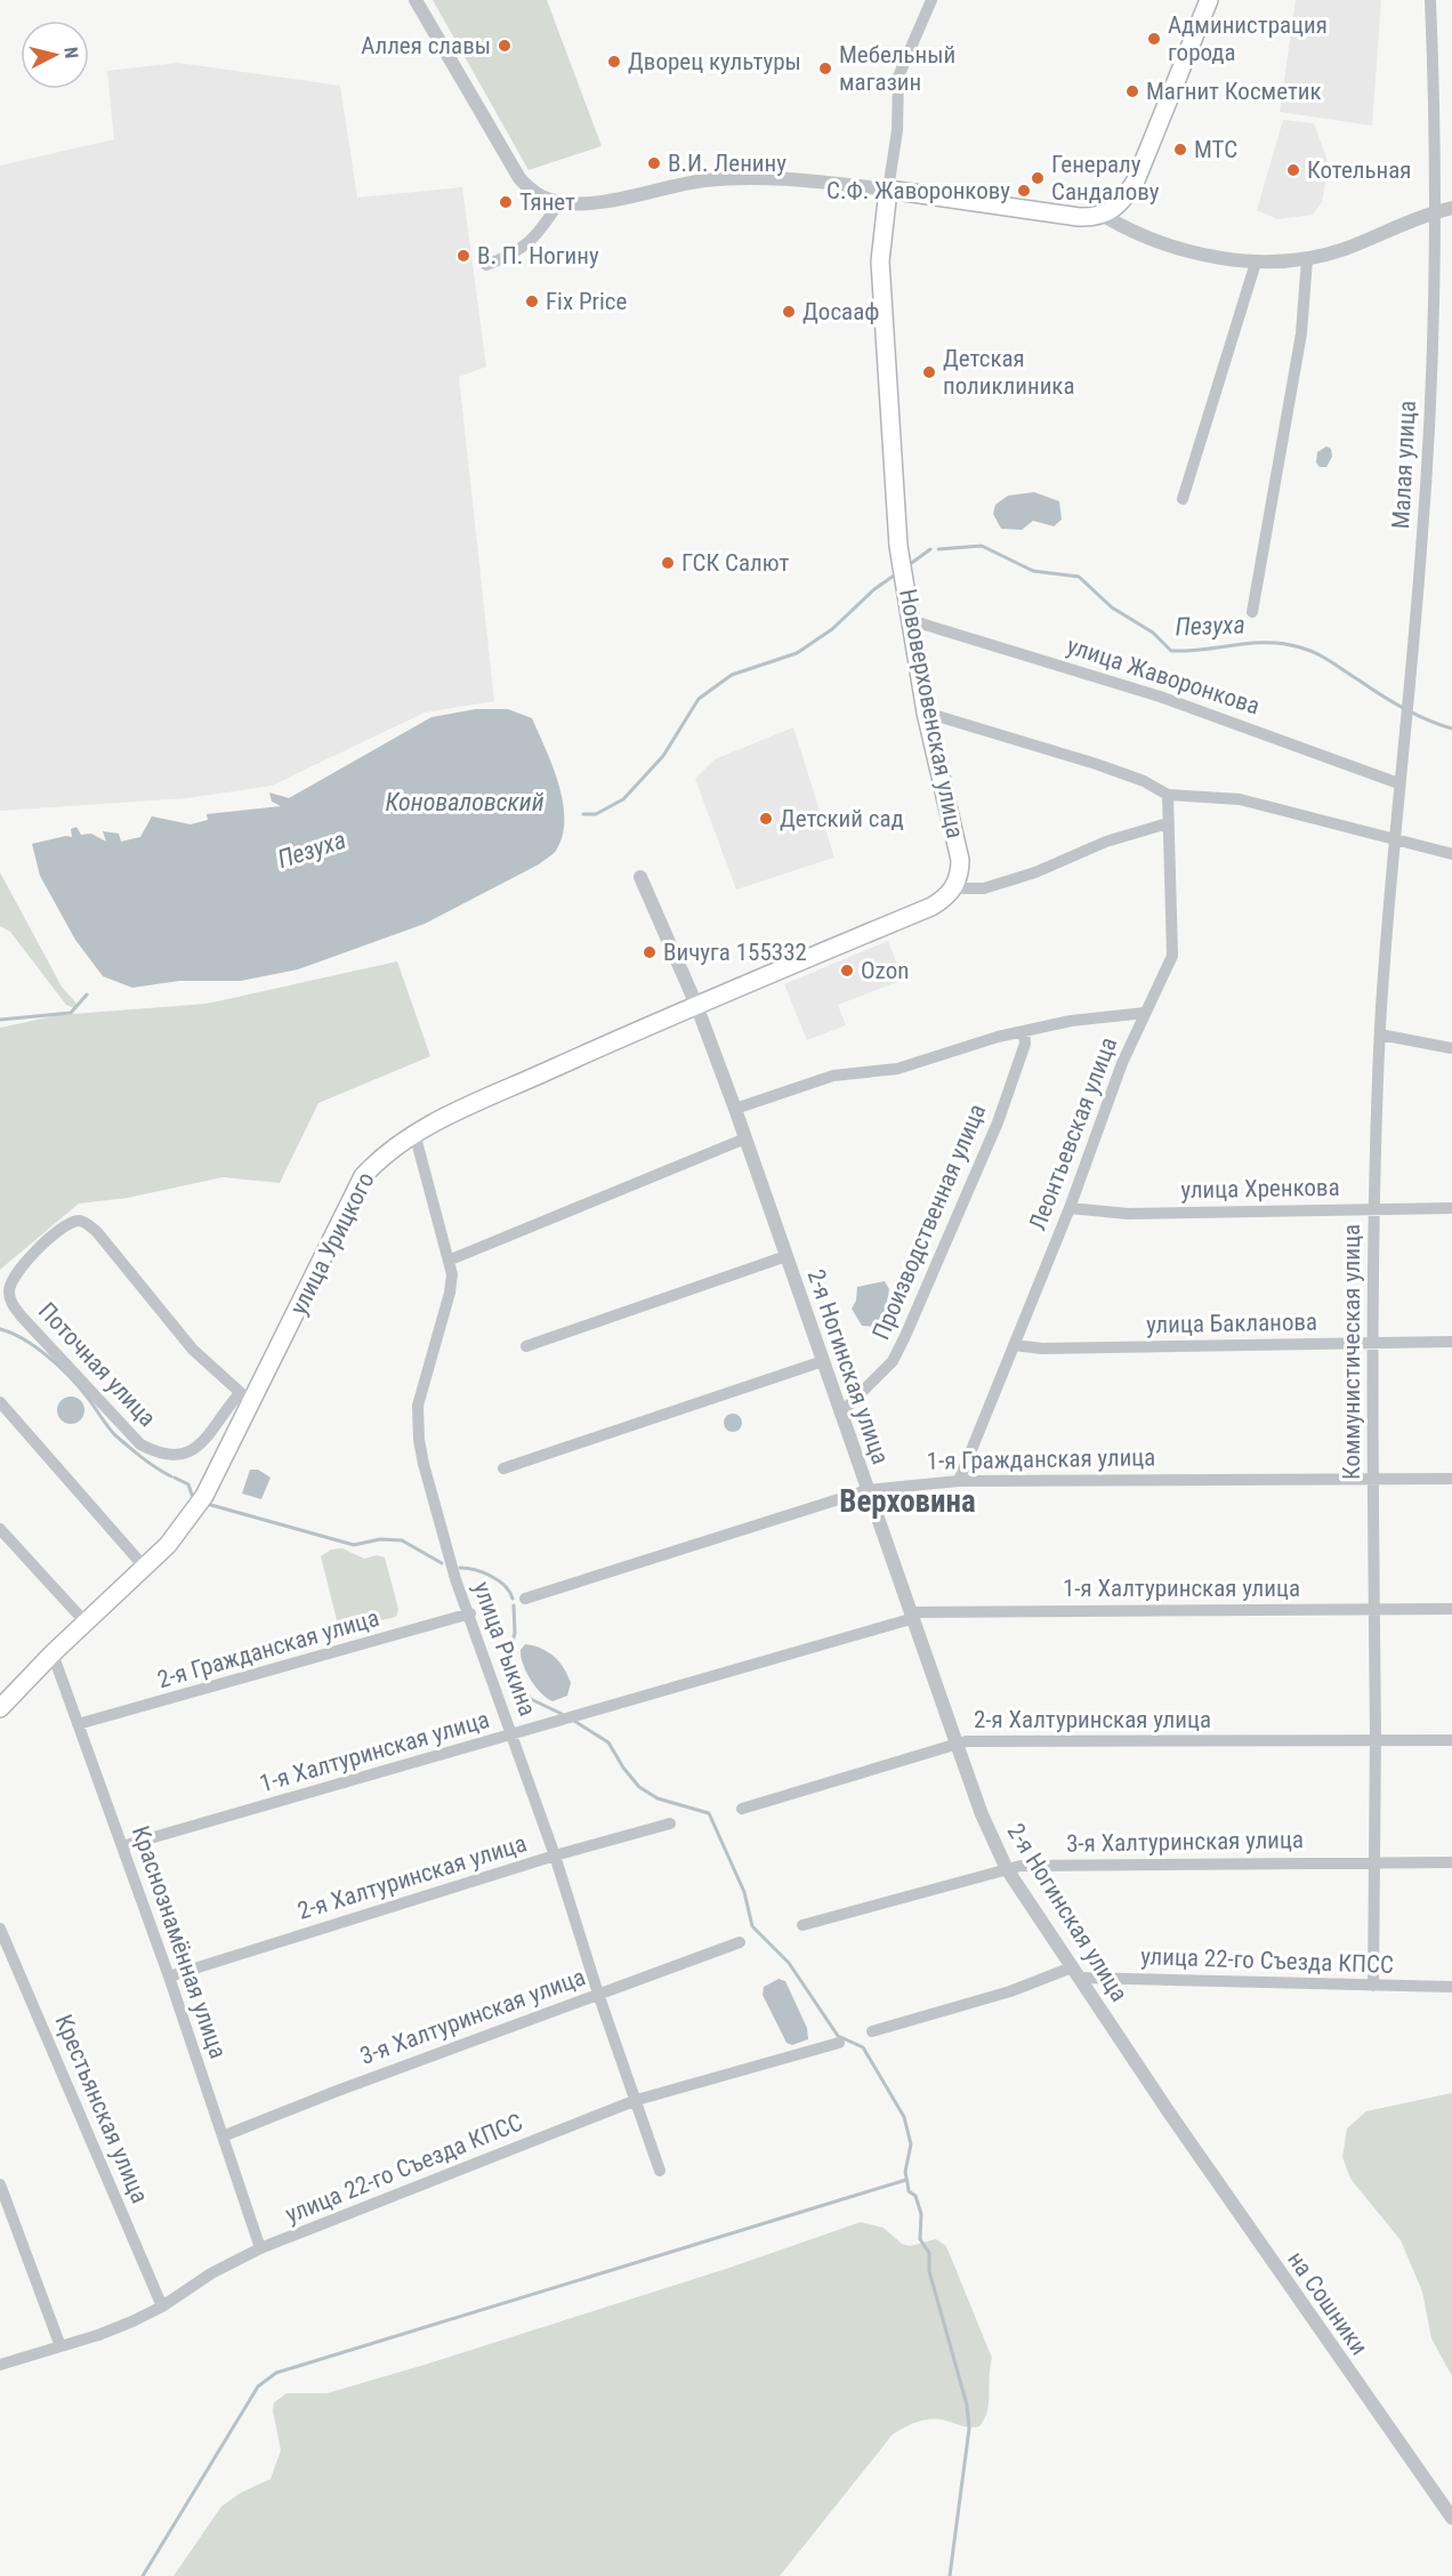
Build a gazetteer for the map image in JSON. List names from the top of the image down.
{
  "streets": {
    "main road": ["Нововерховенская улица", "улица Урицкого"],
    "street": [
      "Малая улица",
      "улица Жаворонкова",
      "Леонтьевская улица",
      "улица Хренкова",
      "Производственная улица",
      "улица Бакланова",
      "Коммунистическая улица",
      "Поточная улица",
      "2-я Ногинская улица",
      "1-я Гражданская улица",
      "1-я Халтуринская улица",
      "2-я Гражданская улица",
      "улица Рыкина",
      "2-я Халтуринская улица",
      "3-я Халтуринская улица",
      "Краснознамённая улица",
      "улица 22-го Съезда КПСС",
      "Крестьянская улица",
      "на Сошники"
    ]
  },
  "crossings": [
    ["Малая улица", "Коммунистическая улица"],
    ["улица Жаворонкова", "Нововерховенская улица"],
    ["улица Жаворонкова", "Коммунистическая улица"],
    ["Нововерховенская улица", "улица Урицкого"],
    ["Леонтьевская улица", "улица Хренкова"],
    ["Леонтьевская улица", "улица Бакланова"],
    ["Леонтьевская улица", "1-я Гражданская улица"],
    ["улица Хренкова", "Коммунистическая улица"],
    ["Производственная улица", "2-я Ногинская улица"],
    ["улица Урицкого", "Поточная улица"],
    ["улица Урицкого", "2-я Ногинская улица"],
    ["улица Урицкого", "улица Рыкина"],
    ["улица Урицкого", "Краснознамённая улица"],
    ["улица Бакланова", "Коммунистическая улица"],
    ["Коммунистическая улица", "1-я Гражданская улица"],
    ["Коммунистическая улица", "1-я Халтуринская улица"],
    ["Коммунистическая улица", "2-я Халтуринская улица"],
    ["Коммунистическая улица", "3-я Халтуринская улица"],
    ["Коммунистическая улица", "улица 22-го Съезда КПСС"],
    ["2-я Ногинская улица", "1-я Гражданская улица"],
    ["2-я Ногинская улица", "1-я Халтуринская улица"],
    ["2-я Ногинская улица", "2-я Халтуринская улица"],
    ["2-я Ногинская улица", "3-я Халтуринская улица"],
    ["2-я Ногинская улица", "улица 22-го Съезда КПСС"],
    ["2-я Ногинская улица", "на Сошники"],
    ["1-я Халтуринская улица", "улица Рыкина"],
    ["1-я Халтуринская улица", "Краснознамённая улица"],
    ["2-я Гражданская улица", "улица Рыкина"],
    ["2-я Гражданская улица", "Краснознамённая улица"],
    ["улица Рыкина", "2-я Халтуринская улица"],
    ["улица Рыкина", "3-я Халтуринская улица"],
    ["улица Рыкина", "улица 22-го Съезда КПСС"],
    ["2-я Халтуринская улица", "Краснознамённая улица"],
    ["3-я Халтуринская улица", "Краснознамённая улица"],
    ["Краснознамённая улица", "улица 22-го Съезда КПСС"],
    ["улица 22-го Съезда КПСС", "Крестьянская улица"]
  ],
  "districts": ["Верховина"],
  "water": ["Пезуха", "Коноваловский"],
  "places": [
    "Администрация города",
    "Аллея славы",
    "Дворец культуры",
    "Мебельный магазин",
    "Магнит Косметик",
    "МТС",
    "В.И. Ленину",
    "Котельная",
    "Генералу Сандалову",
    "С.Ф. Жаворонкову",
    "Тянет",
    "В. П. Ногину",
    "Fix Price",
    "Досааф",
    "Детская поликлиника",
    "ГСК Салют",
    "Детский сад",
    "Вичуга 155332",
    "Ozon"
  ],
  "north": "right"
}
